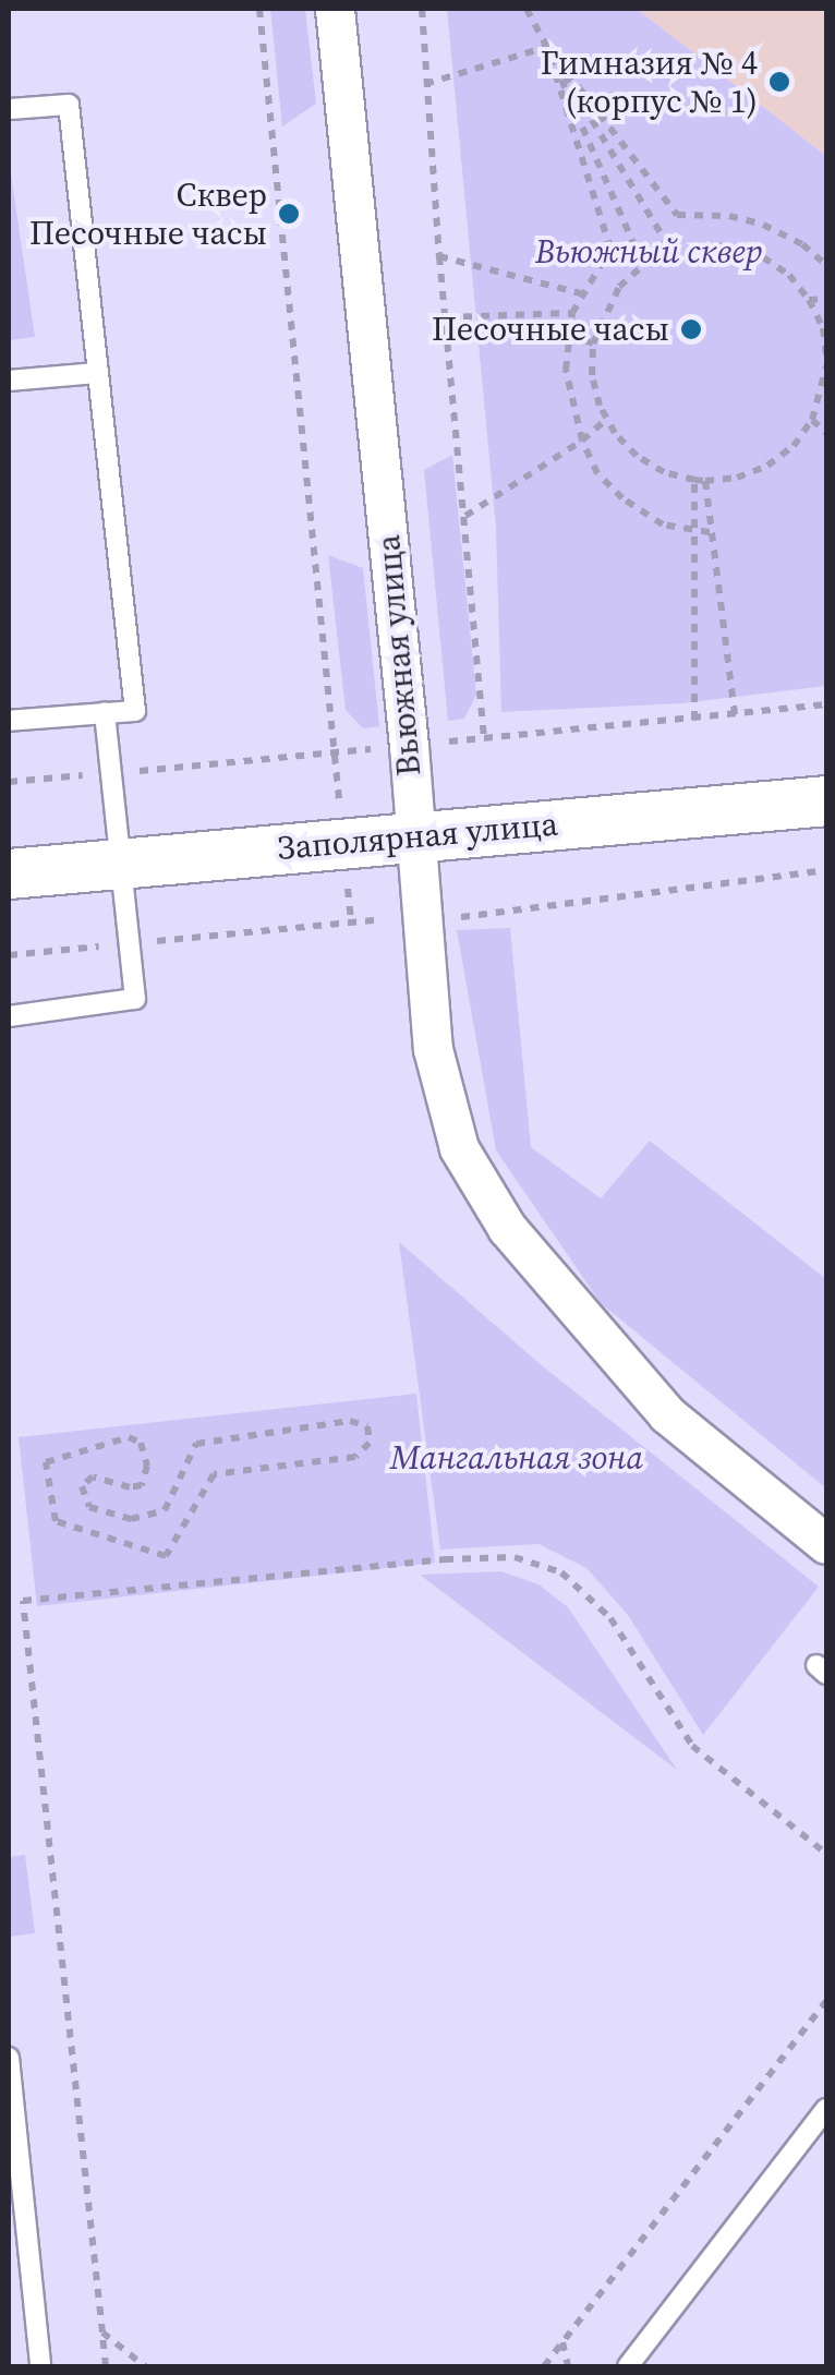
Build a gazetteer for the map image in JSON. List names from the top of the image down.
{
  "streets": {
    "street": ["Вьюжная улица", "Заполярная улица"]
  },
  "crossings": [
    ["Вьюжная улица", "Заполярная улица"]
  ],
  "parks": ["Вьюжный сквер", "Мангальная зона"],
  "places": ["Гимназия № 4 (корпус № 1)", "Сквер Песочные часы", "Песочные часы"]
}
